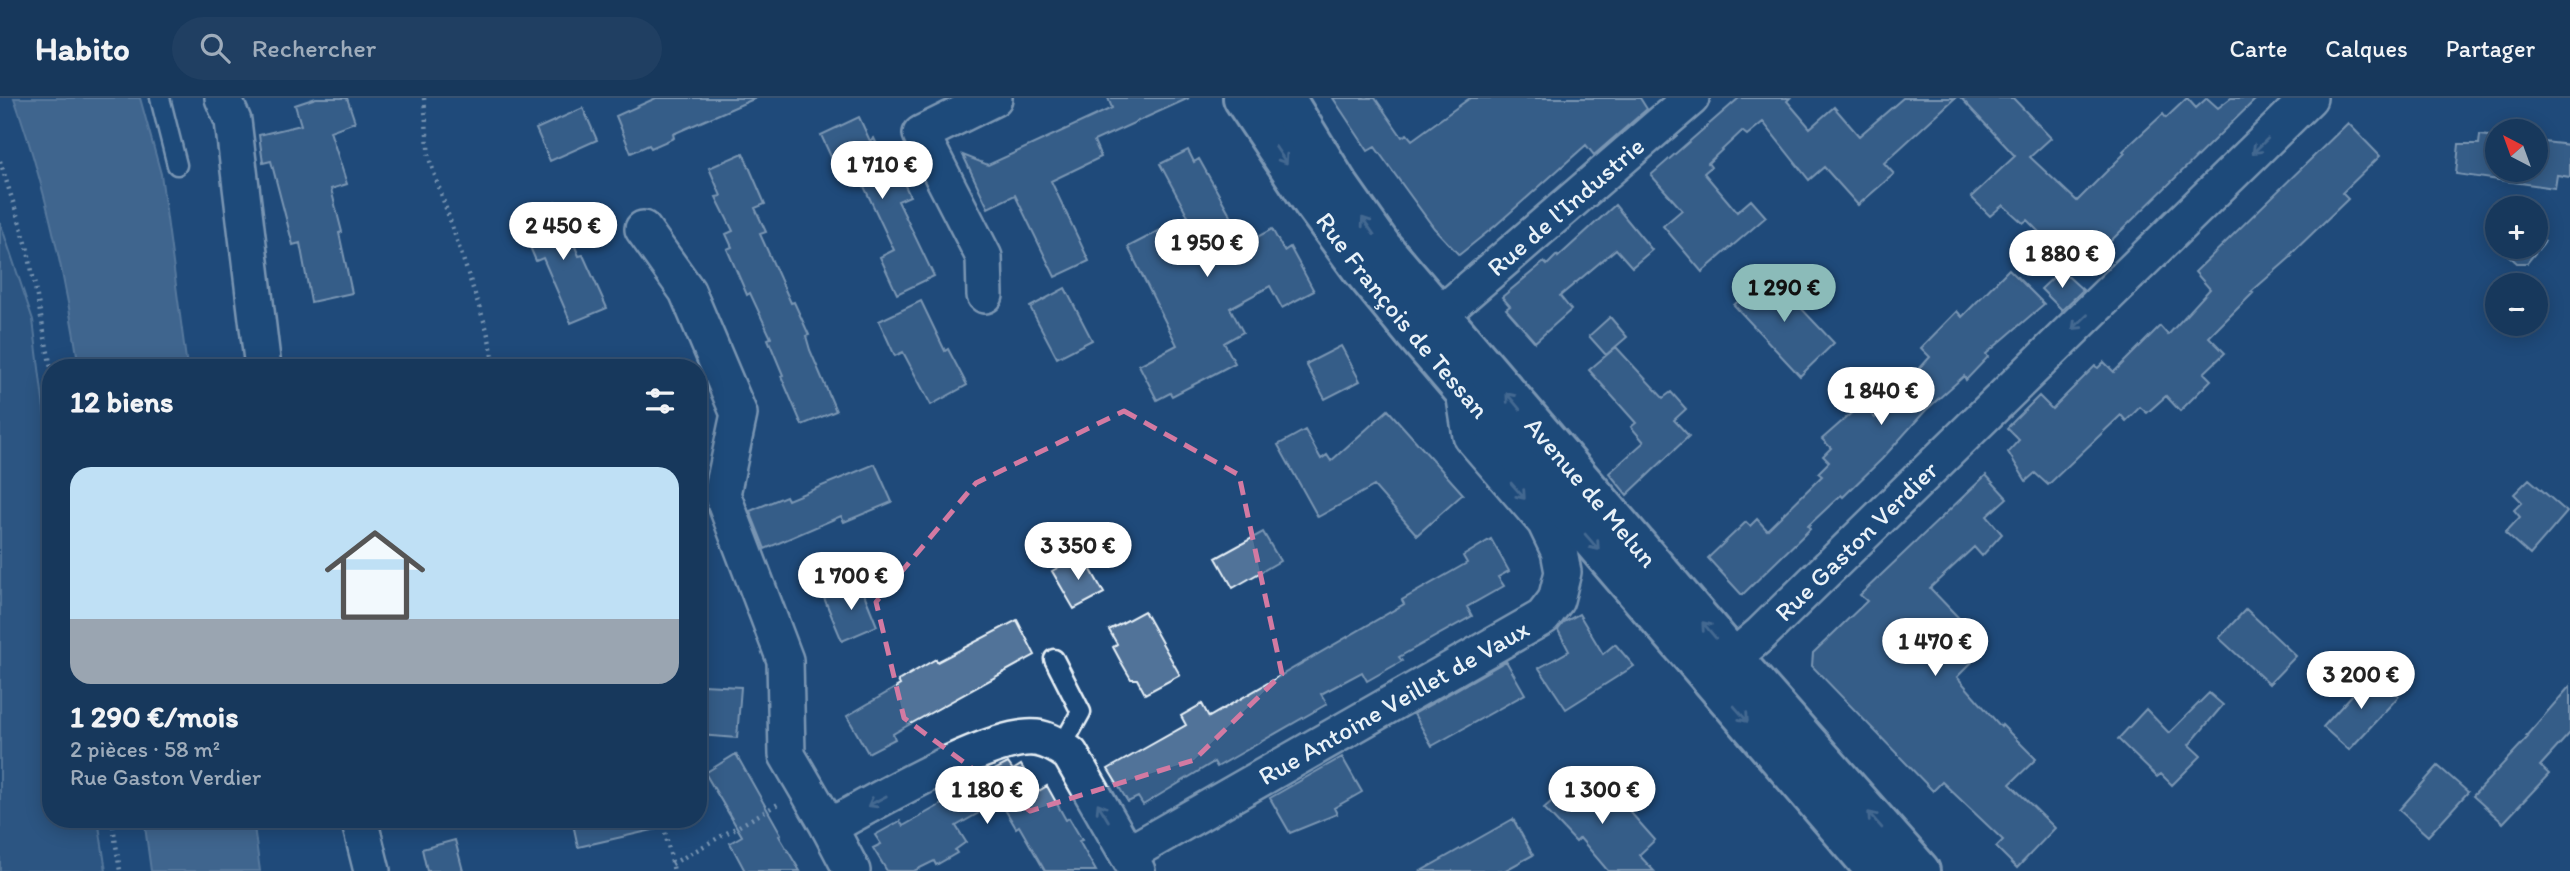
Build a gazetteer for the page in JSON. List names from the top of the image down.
{
  "streets": {
    "main road": ["Rue François de Tessan", "Avenue de Melun"],
    "street": ["Rue de l'Industrie", "Rue Gaston Verdier", "Rue Antoine Veillet de Vaux"]
  },
  "crossings": [
    ["Rue de l'Industrie", "Avenue de Melun"],
    ["Rue François de Tessan", "Rue Antoine Veillet de Vaux"],
    ["Avenue de Melun", "Rue Gaston Verdier"]
  ],
  "one_way": ["Rue François de Tessan", "Avenue de Melun", "Rue Gaston Verdier"],
  "north": "top left",
  "page": {
    "header": "Habito",
    "search": "Rechercher",
    "nav": ["Carte", "Calques", "Partager"],
    "map_buttons": ["+", "−"],
    "price": [
      "1 710 €",
      "2 450 €",
      "1 950 €",
      "1 880 €",
      "1 290 €",
      "1 840 €",
      "3 350 €",
      "1 700 €",
      "1 470 €",
      "3 200 €",
      "1 180 €",
      "1 300 €"
    ],
    "heading": "12 biens",
    "list": [
      {
        "name": "1 290 €/mois",
        "note": "2 pièces · 58 m² · Rue Gaston Verdier"
      }
    ]
  }
}
